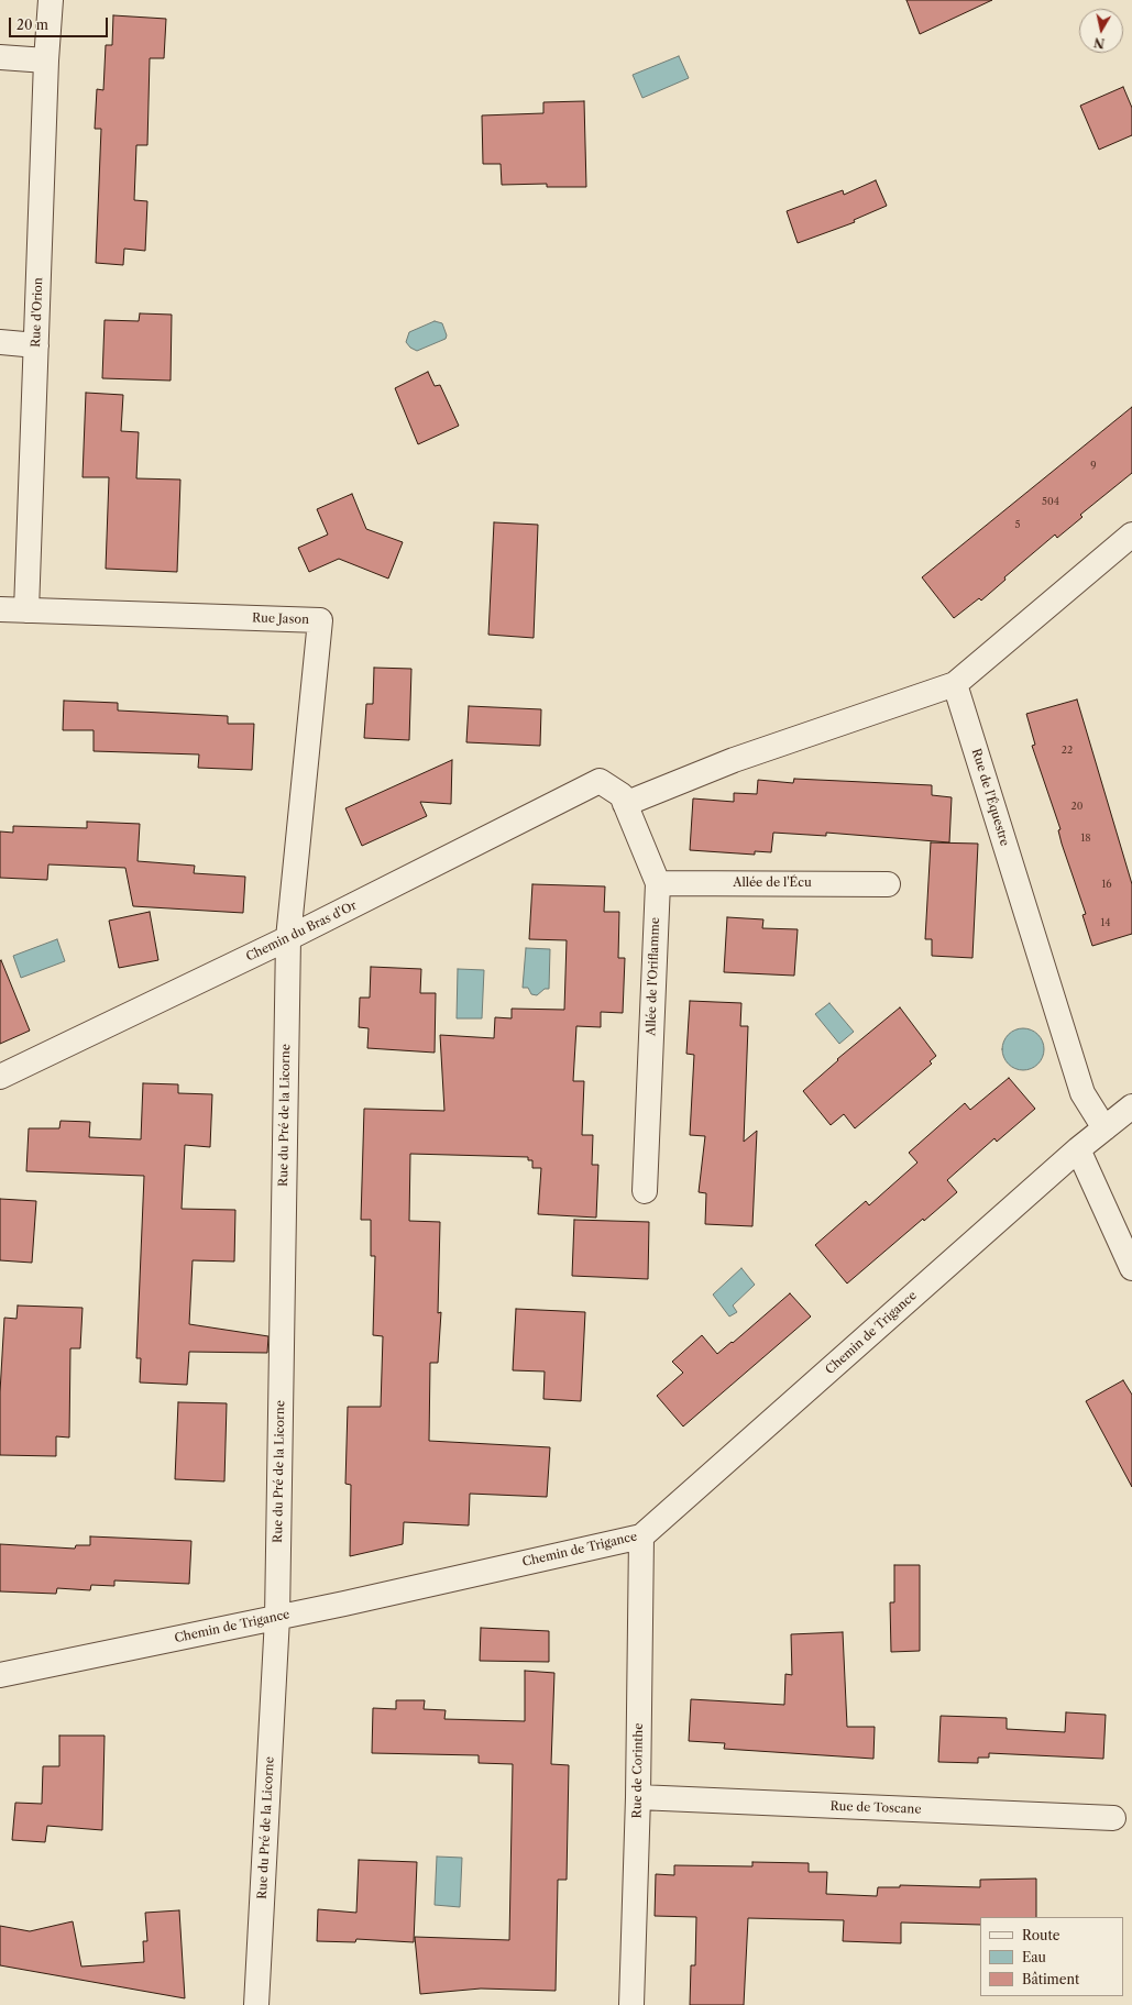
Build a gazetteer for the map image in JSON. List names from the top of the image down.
{
  "streets": {
    "street": [
      "Rue d'Orion",
      "Rue Jason",
      "Rue de l'Équestre",
      "Allée de l'Écu",
      "Chemin du Bras d'Or",
      "Allée de l'Oriflamme",
      "Rue du Pré de la Licorne",
      "Chemin de Trigance",
      "Rue de Corinthe",
      "Rue de Toscane"
    ]
  },
  "crossings": [
    ["Rue d'Orion", "Rue Jason"],
    ["Rue Jason", "Chemin du Bras d'Or"],
    ["Rue Jason", "Rue du Pré de la Licorne"],
    ["Rue de l'Équestre", "Chemin de Trigance"],
    ["Allée de l'Écu", "Allée de l'Oriflamme"],
    ["Chemin du Bras d'Or", "Allée de l'Oriflamme"],
    ["Chemin du Bras d'Or", "Rue du Pré de la Licorne"],
    ["Rue du Pré de la Licorne", "Chemin de Trigance"],
    ["Chemin de Trigance", "Rue de Corinthe"],
    ["Rue de Corinthe", "Rue de Toscane"]
  ],
  "house_numbers": [
    "9",
    "504",
    "5",
    "22",
    "20",
    "18",
    "16",
    "14"
  ],
  "legend": ["Route", "Eau", "Bâtiment"],
  "scale_bar": "20 m",
  "north": "bottom"
}
